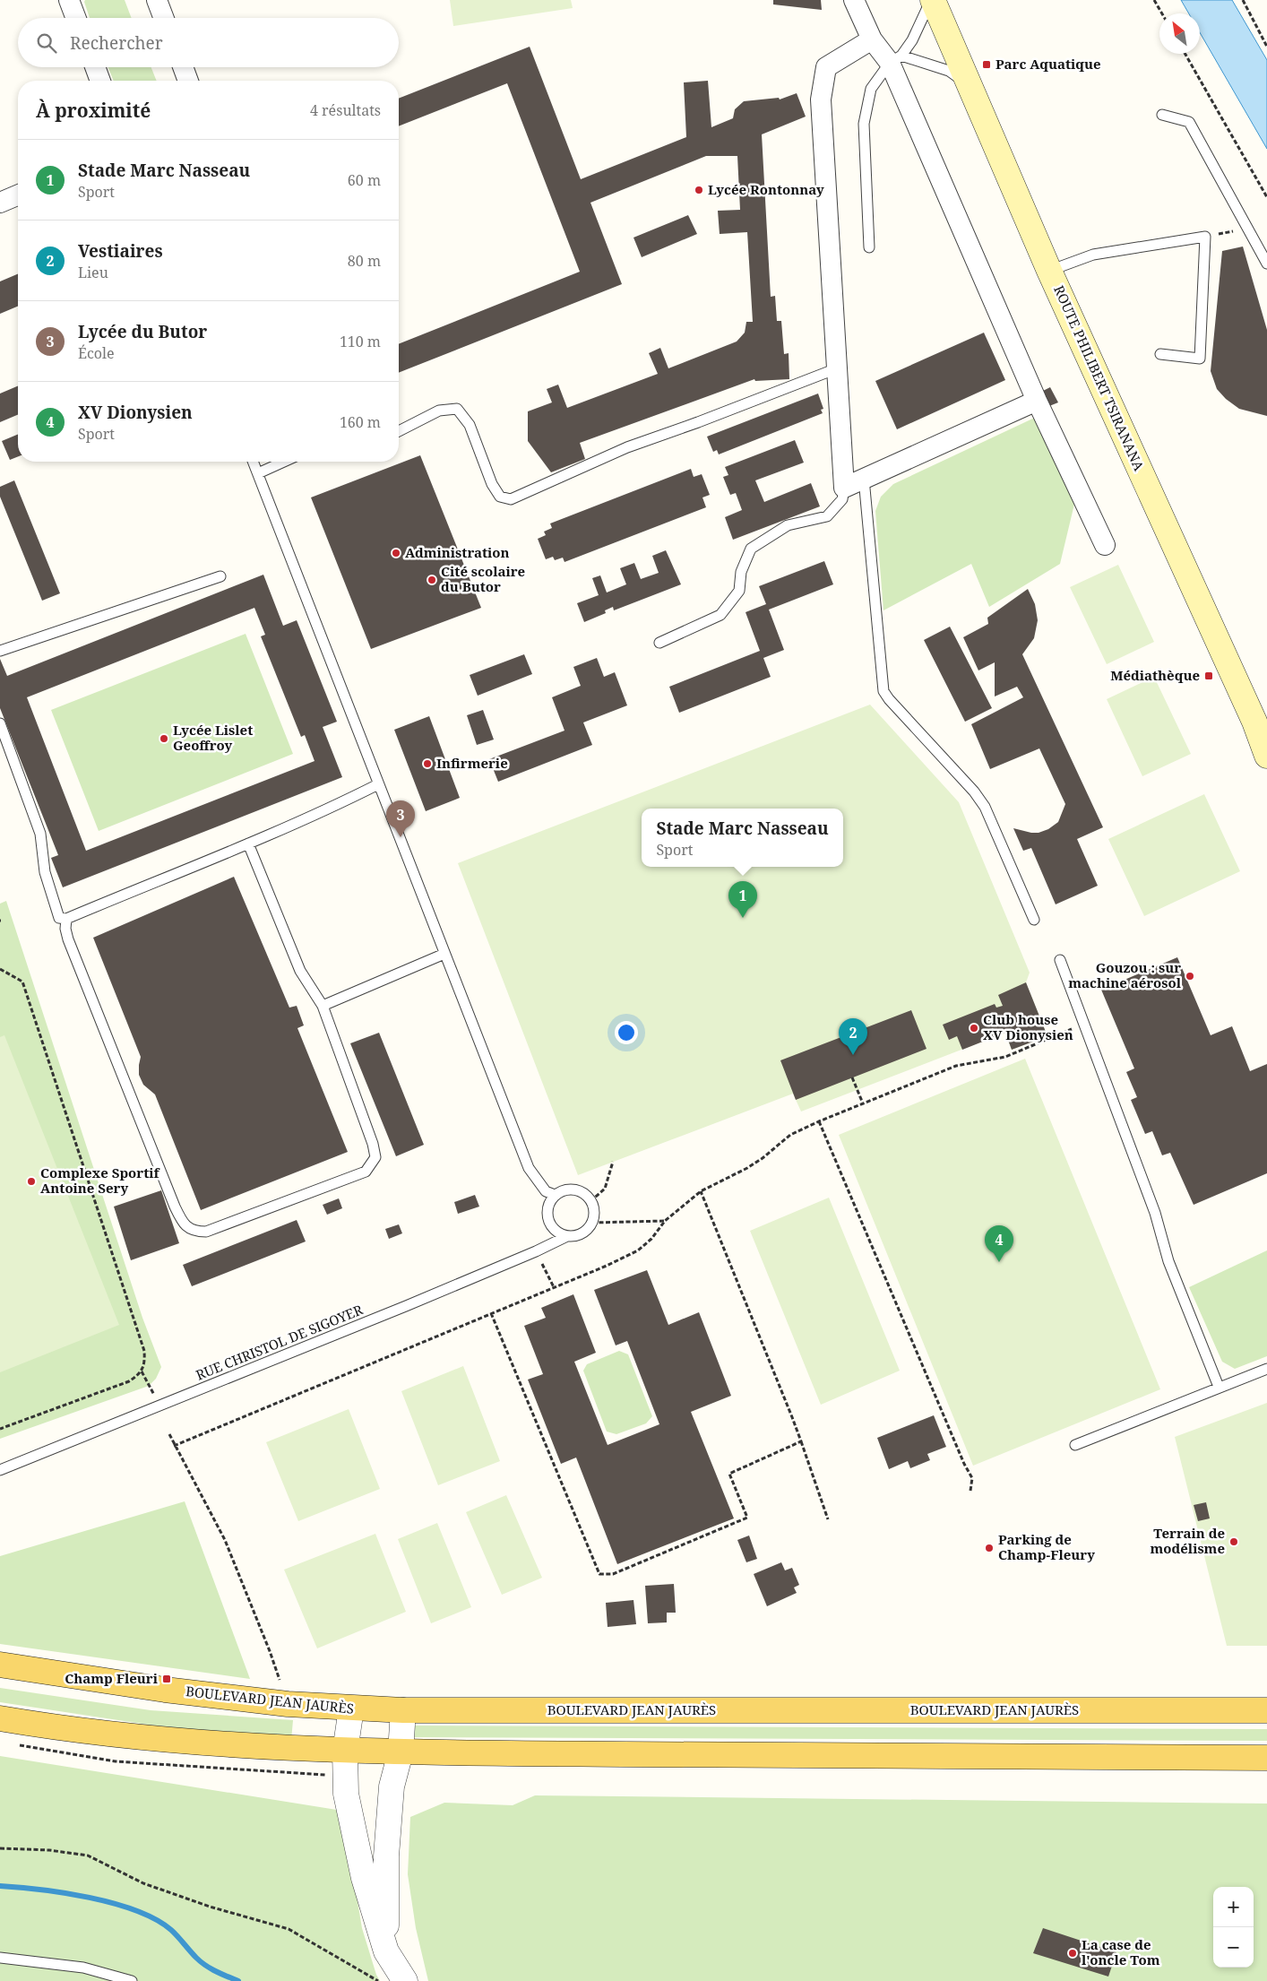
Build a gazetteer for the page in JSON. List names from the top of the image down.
{
  "streets": {
    "main road": ["ROUTE PHILIBERT TSIRANANA", "BOULEVARD JEAN JAURÈS"],
    "lane": ["RUE CHRISTOL DE SIGOYER"]
  },
  "places": {
    "transit": ["Parc Aquatique", "Médiathèque", "Champ Fleuri"],
    "other": [
      "Lycée Rontonnay",
      "Administration",
      "Cité scolaire du Butor",
      "Lycée Lislet Geoffroy",
      "Infirmerie",
      "Gouzou : sur machine aérosol",
      "Club house XV Dionysien",
      "Complexe Sportif Antoine Sery",
      "Terrain de modélisme",
      "Parking de Champ-Fleury",
      "La case de l'oncle Tom"
    ]
  },
  "north": "top left",
  "page": {
    "search": "Rechercher",
    "heading": ["À proximité", "4 résultats"],
    "list": [
      {
        "mark": "1",
        "name": "Stade Marc Nasseau",
        "note": "Sport",
        "value": "60 m"
      },
      {
        "mark": "2",
        "name": "Vestiaires",
        "note": "Lieu",
        "value": "80 m"
      },
      {
        "mark": "3",
        "name": "Lycée du Butor",
        "note": "École",
        "value": "110 m"
      },
      {
        "mark": "4",
        "name": "XV Dionysien",
        "note": "Sport",
        "value": "160 m"
      }
    ],
    "pins": [
      "3",
      "1",
      "2",
      "4"
    ],
    "popup": ["Stade Marc Nasseau", "Sport"],
    "map_buttons": ["+", "−"]
  }
}
